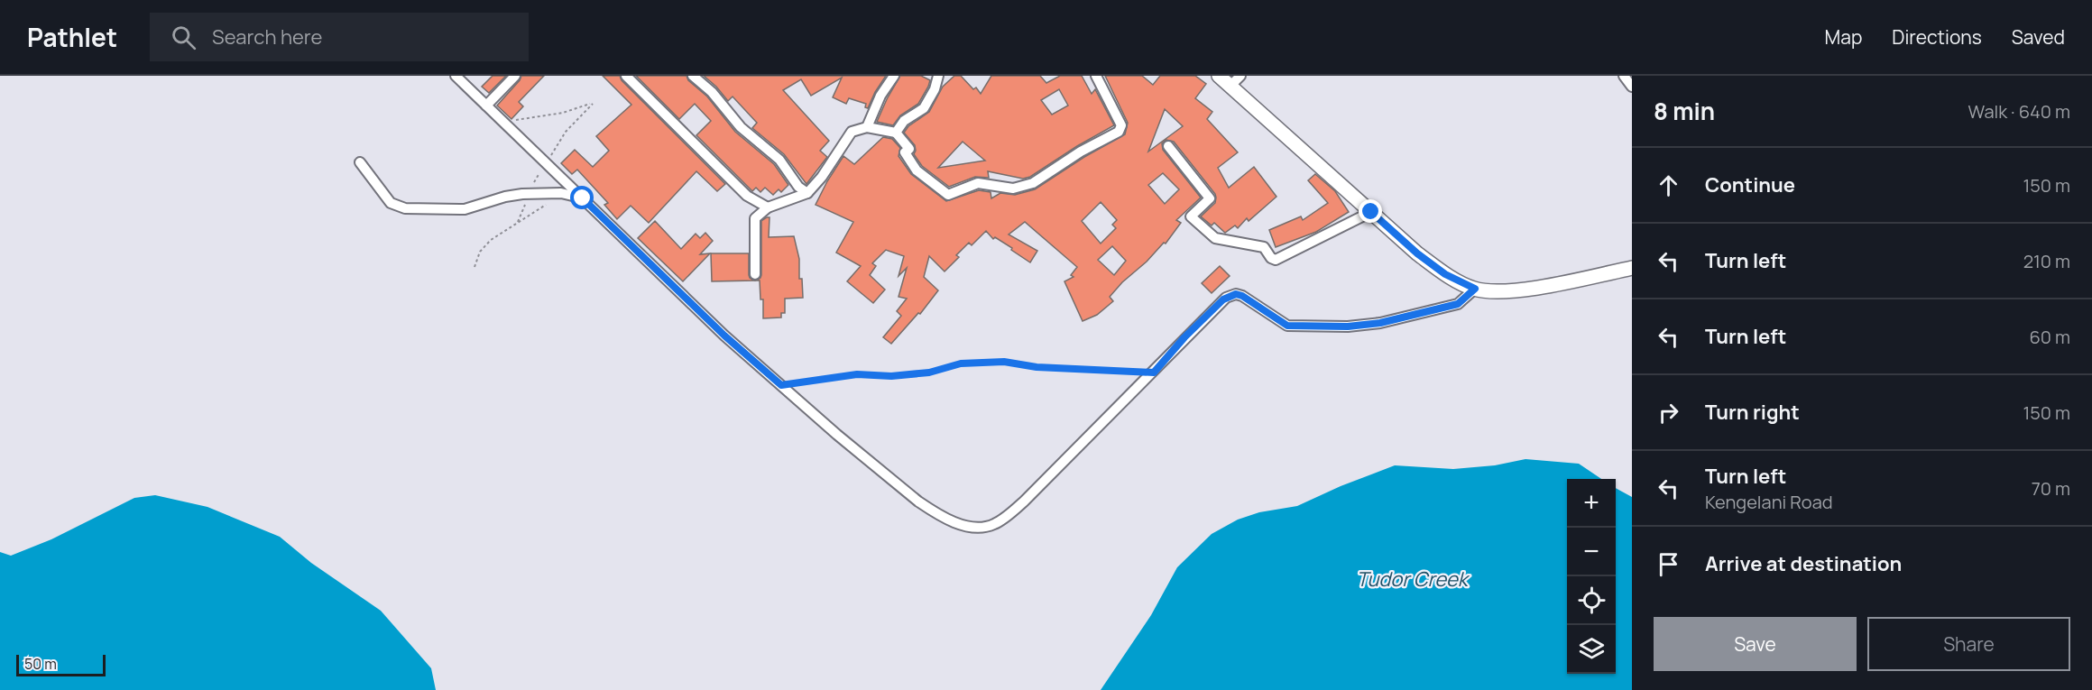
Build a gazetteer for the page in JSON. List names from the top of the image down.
{
  "water": ["Tudor Creek"],
  "scale_bar": "50 m",
  "page": {
    "header": "Pathlet",
    "search": "Search here",
    "nav": ["Map", "Directions", "Saved"],
    "heading": ["8 min", "Walk · 640 m"],
    "list": [
      ["Continue", "150 m"],
      ["Turn left", "210 m"],
      ["Turn left", "60 m"],
      ["Turn right", "150 m"],
      ["Turn left", "Kengelani Road", "70 m"],
      "Arrive at destination"
    ],
    "map_buttons": ["+", "−"],
    "buttons": ["Save", "Share"],
    "scale": "50 m"
  }
}
